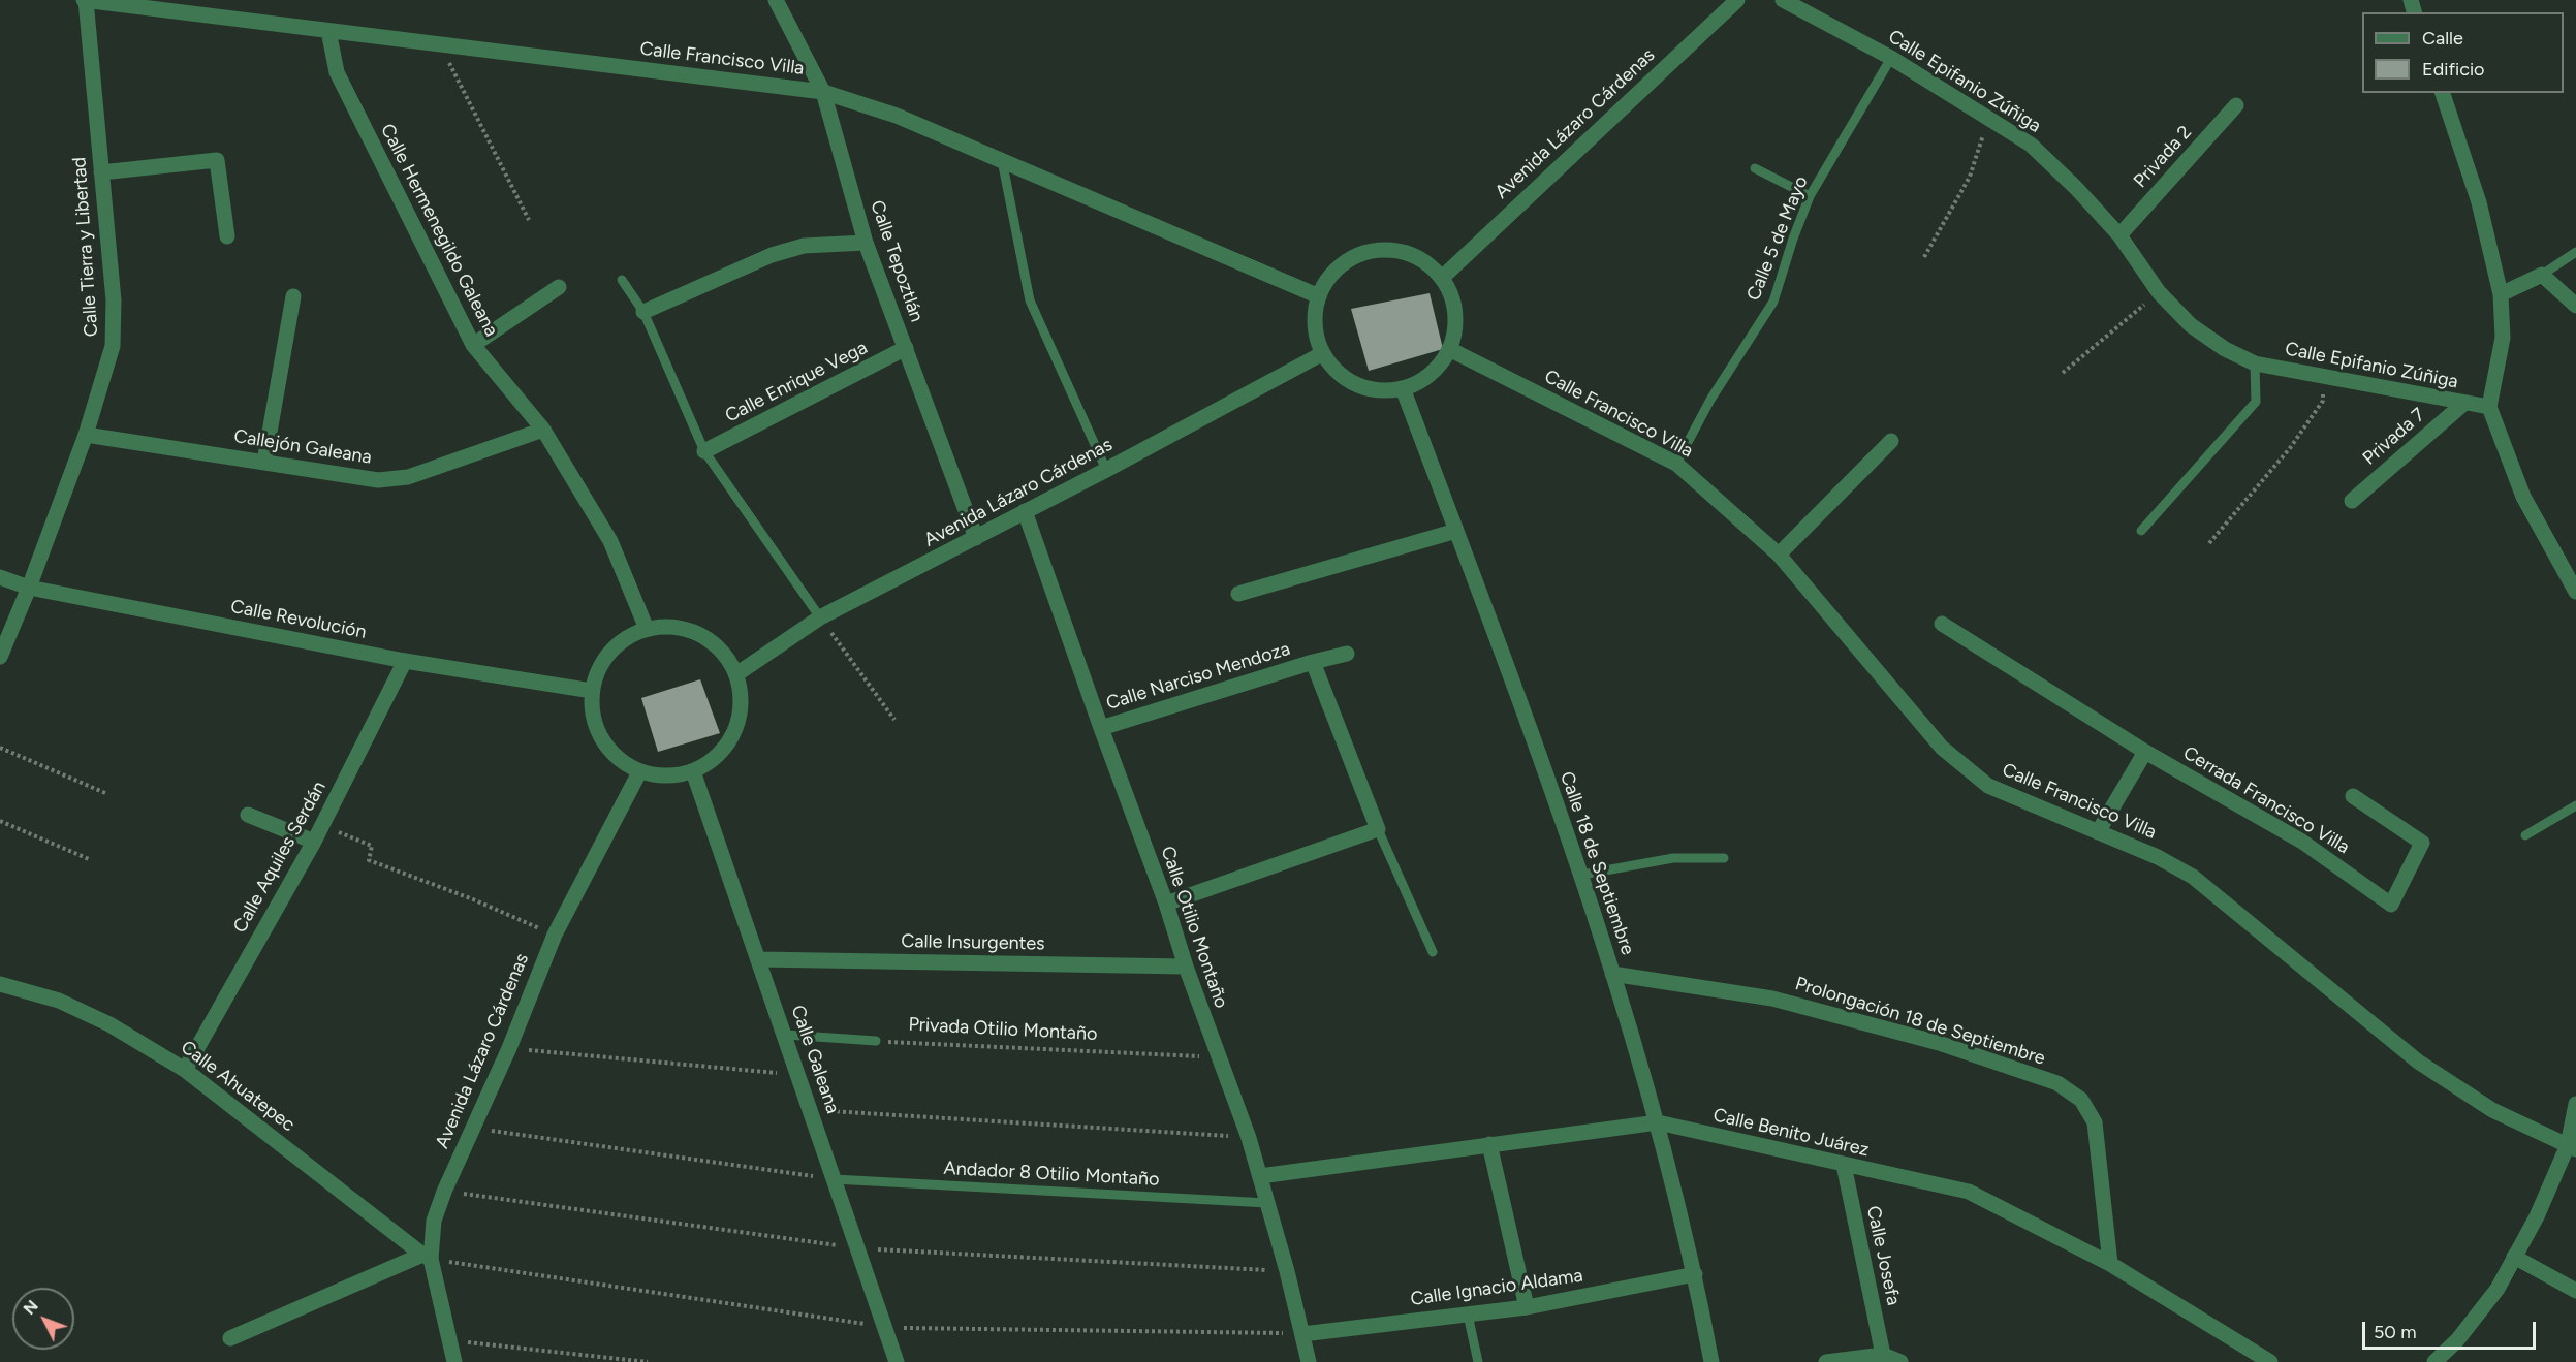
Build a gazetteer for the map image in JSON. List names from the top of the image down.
{
  "streets": {
    "street": [
      "Calle Francisco Villa",
      "Calle Epifanio Zúñiga",
      "Avenida Lázaro Cárdenas",
      "Privada 2",
      "Calle Hermenegildo Galeana",
      "Calle Tierra y Libertad",
      "Calle Tepoztlán",
      "Calle Enrique Vega",
      "Privada 7",
      "Callejón Galeana",
      "Calle Revolución",
      "Calle Narciso Mendoza",
      "Cerrada Francisco Villa",
      "Calle Aquiles Serdán",
      "Calle 18 de Septiembre",
      "Calle Otilio Montaño",
      "Calle Insurgentes",
      "Prolongación 18 de Septiembre",
      "Calle Galeana",
      "Calle Ahuatepec",
      "Calle Benito Juárez",
      "Calle Josefa",
      "Calle Ignacio Aldama"
    ],
    "lane": ["Calle 5 de Mayo", "Andador 8 Otilio Montaño"],
    "path": ["Privada Otilio Montaño"]
  },
  "crossings": [
    ["Calle Francisco Villa", "Avenida Lázaro Cárdenas"],
    ["Calle Francisco Villa", "Calle Hermenegildo Galeana"],
    ["Calle Francisco Villa", "Calle 5 de Mayo"],
    ["Calle Francisco Villa", "Calle Tierra y Libertad"],
    ["Calle Francisco Villa", "Calle Tepoztlán"],
    ["Calle Francisco Villa", "Calle 18 de Septiembre"],
    ["Calle Epifanio Zúñiga", "Privada 2"],
    ["Calle Epifanio Zúñiga", "Calle 5 de Mayo"],
    ["Calle Epifanio Zúñiga", "Privada 7"],
    ["Avenida Lázaro Cárdenas", "Calle Hermenegildo Galeana"],
    ["Avenida Lázaro Cárdenas", "Calle Tepoztlán"],
    ["Avenida Lázaro Cárdenas", "Calle Revolución"],
    ["Avenida Lázaro Cárdenas", "Calle 18 de Septiembre"],
    ["Avenida Lázaro Cárdenas", "Calle Otilio Montaño"],
    ["Avenida Lázaro Cárdenas", "Calle Galeana"],
    ["Avenida Lázaro Cárdenas", "Calle Ahuatepec"],
    ["Calle Hermenegildo Galeana", "Callejón Galeana"],
    ["Calle Hermenegildo Galeana", "Calle Revolución"],
    ["Calle Hermenegildo Galeana", "Calle Galeana"],
    ["Calle Tierra y Libertad", "Callejón Galeana"],
    ["Calle Tierra y Libertad", "Calle Revolución"],
    ["Calle Tepoztlán", "Calle Enrique Vega"],
    ["Calle Revolución", "Calle Aquiles Serdán"],
    ["Calle Revolución", "Calle Galeana"],
    ["Calle Narciso Mendoza", "Calle Otilio Montaño"],
    ["Calle Aquiles Serdán", "Calle Ahuatepec"],
    ["Calle 18 de Septiembre", "Prolongación 18 de Septiembre"],
    ["Calle 18 de Septiembre", "Calle Benito Juárez"],
    ["Calle 18 de Septiembre", "Calle Ignacio Aldama"],
    ["Calle Otilio Montaño", "Calle Insurgentes"],
    ["Calle Otilio Montaño", "Privada Otilio Montaño"],
    ["Calle Otilio Montaño", "Calle Benito Juárez"],
    ["Calle Otilio Montaño", "Andador 8 Otilio Montaño"],
    ["Calle Otilio Montaño", "Calle Ignacio Aldama"],
    ["Calle Insurgentes", "Calle Galeana"],
    ["Prolongación 18 de Septiembre", "Calle Benito Juárez"],
    ["Calle Galeana", "Andador 8 Otilio Montaño"],
    ["Calle Benito Juárez", "Calle Josefa"]
  ],
  "legend": ["Calle", "Edificio"],
  "scale_bar": "50 m",
  "north": "top left"
}
